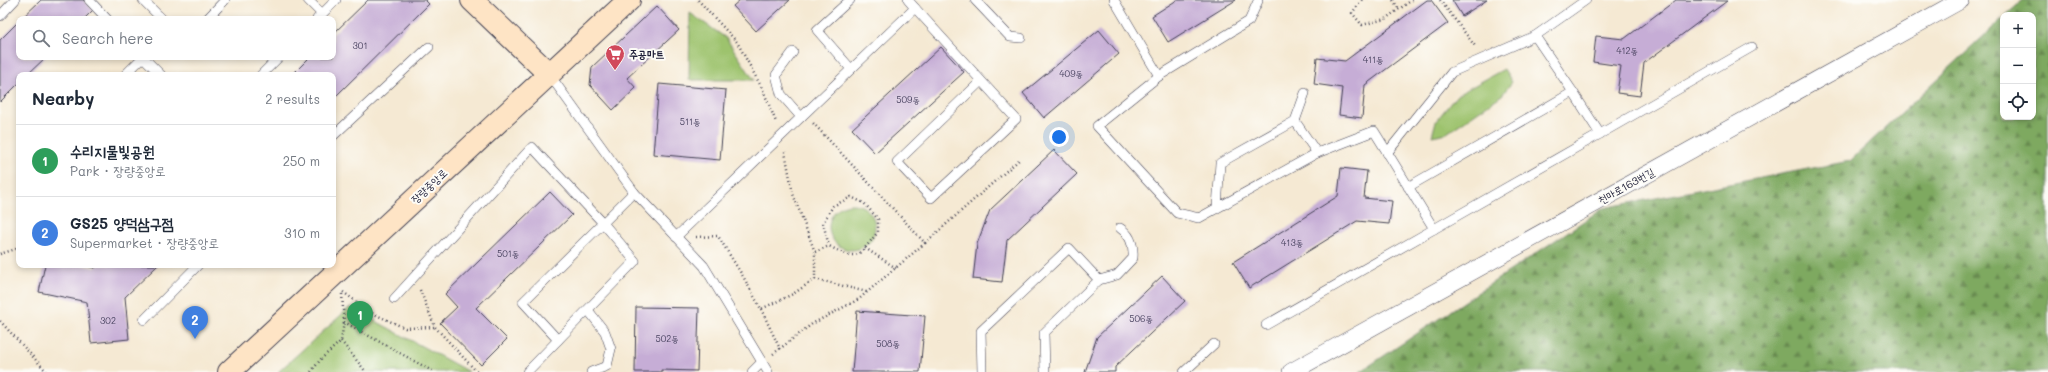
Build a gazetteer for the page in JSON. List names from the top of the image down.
{
  "streets": {
    "street": ["장량중앙로", "천마로163번길"]
  },
  "places": {
    "supermarket": ["주공마트"]
  },
  "house_numbers": [
    "301",
    "412동",
    "411동",
    "409동",
    "509동",
    "511동",
    "413동",
    "501동",
    "506동",
    "302",
    "502동",
    "508동"
  ],
  "page": {
    "map_buttons": ["+", "−"],
    "search": "Search here",
    "heading": ["Nearby", "2 results"],
    "list": [
      {
        "mark": "1",
        "name": "수리지물빛공원",
        "note": "Park · 장량중앙로",
        "value": "250 m"
      },
      {
        "mark": "2",
        "name": "GS25 양덕삼구점",
        "note": "Supermarket · 장량중앙로",
        "value": "310 m"
      }
    ],
    "pins": ["1", "2"]
  }
}
